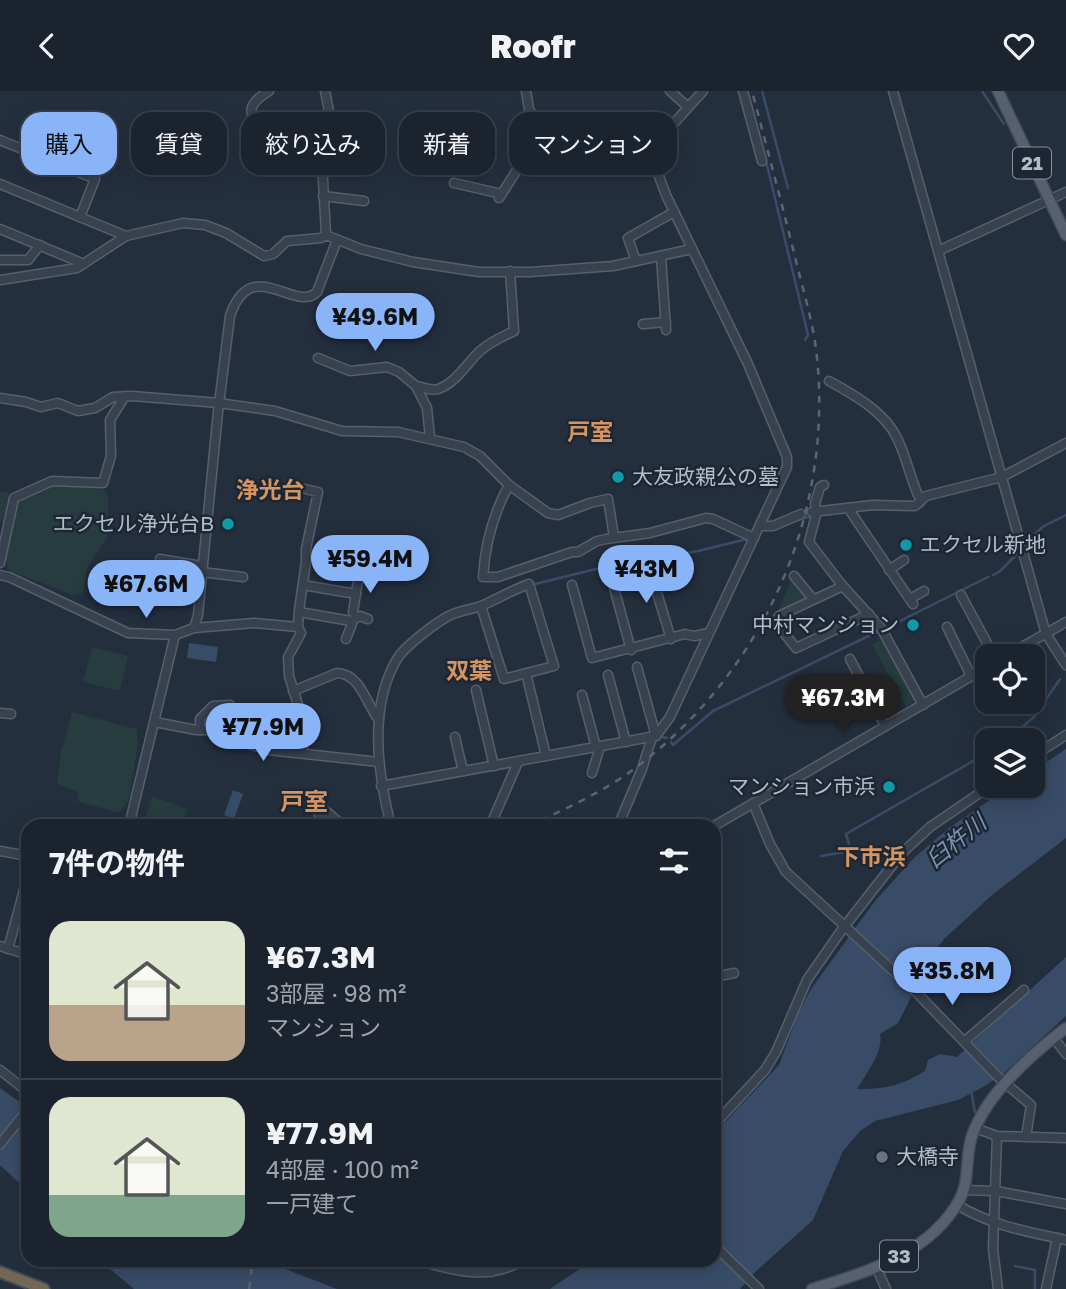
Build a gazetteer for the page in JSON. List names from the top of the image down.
{
  "streets": {
    "main road": ["21", "33"]
  },
  "districts": [
    "戸室",
    "浄光台",
    "双葉",
    "戸室",
    "下市浜"
  ],
  "water": ["臼杵川"],
  "places": [
    "大友政親公の墓",
    "エクセル浄光台B",
    "エクセル新地",
    "中村マンション",
    "マンション市浜",
    "大橋寺"
  ],
  "page": {
    "header": "Roofr",
    "chip": [
      "購入",
      "賃貸",
      "絞り込み",
      "新着",
      "マンション"
    ],
    "price": [
      "¥49.6M",
      "¥59.4M",
      "¥43M",
      "¥67.6M",
      "¥67.3M",
      "¥77.9M",
      "¥35.8M"
    ],
    "heading": "7件の物件",
    "list": [
      {
        "name": "¥67.3M",
        "note": "3部屋 · 98 m² · マンション"
      },
      {
        "name": "¥77.9M",
        "note": "4部屋 · 100 m² · 一戸建て"
      }
    ]
  }
}
